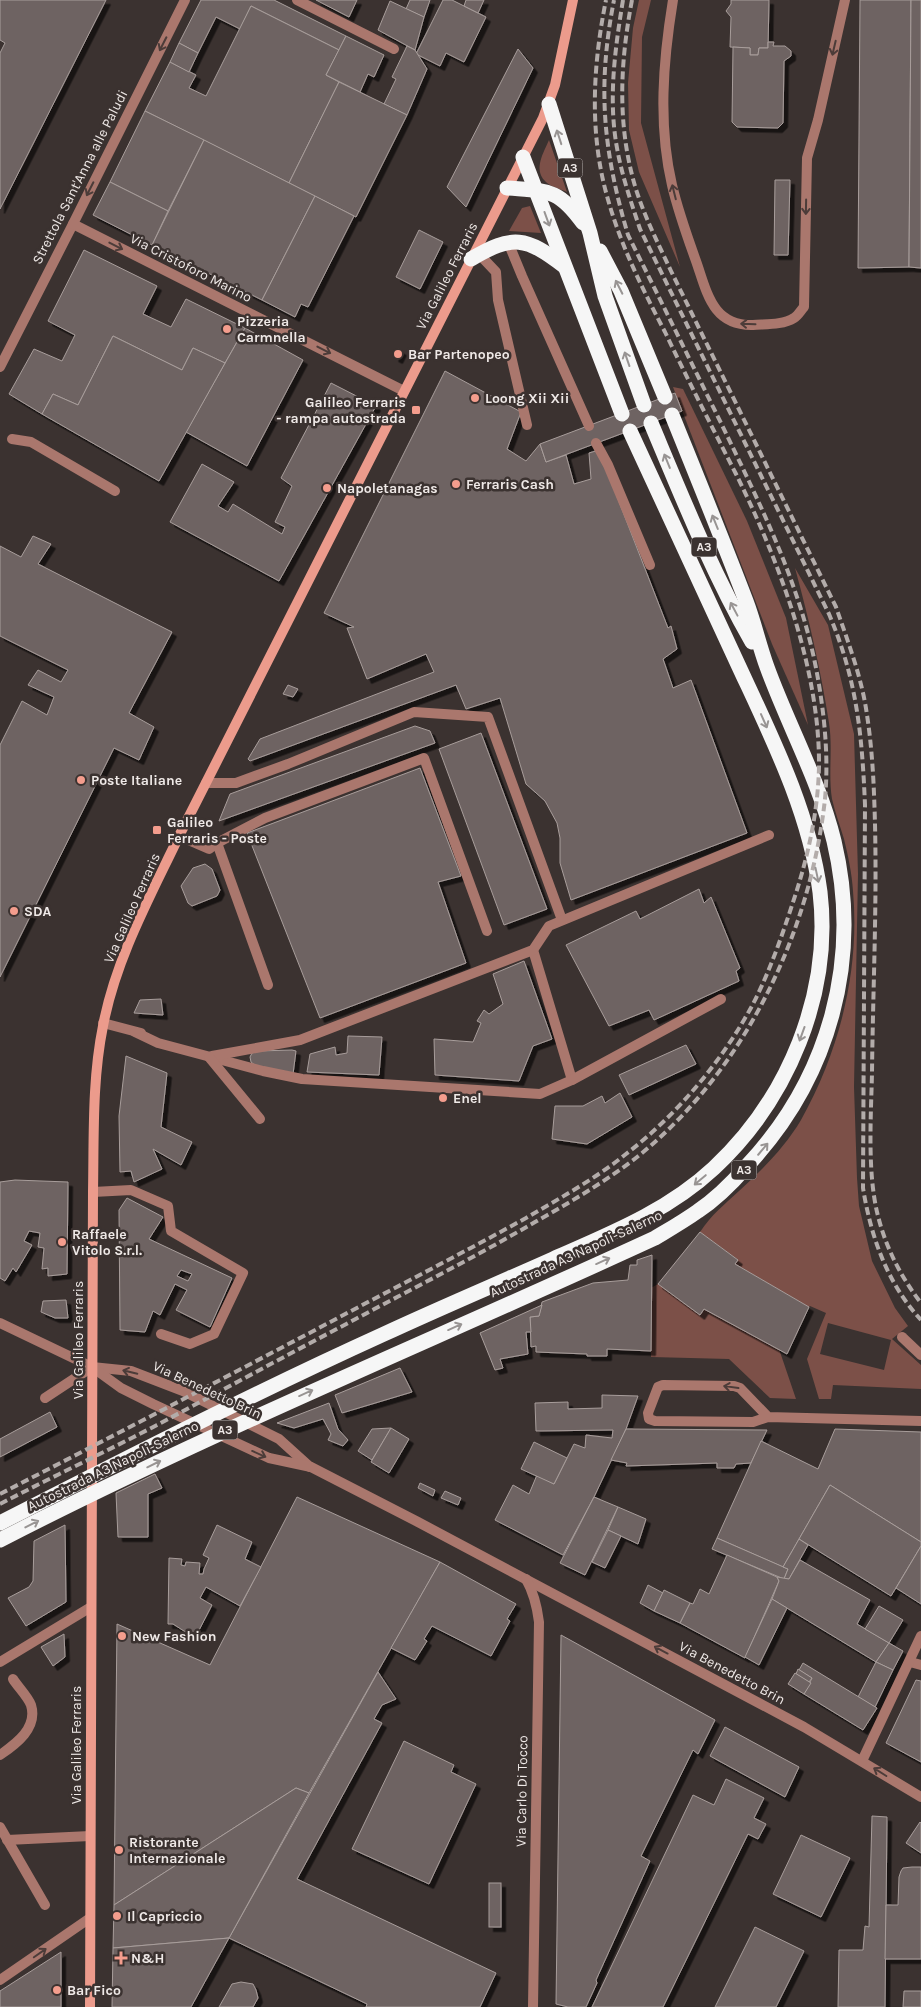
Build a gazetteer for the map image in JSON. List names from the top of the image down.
{
  "streets": {
    "highway": ["A3", "Autostrada A3 Napoli-Salerno"],
    "main road": ["Via Galileo Ferraris"],
    "street": [
      "Strettola Sant'Anna alle Paludi",
      "Via Cristoforo Marino",
      "Via Benedetto Brin",
      "Via Carlo Di Tocco"
    ]
  },
  "crossings": [
    ["A3", "Via Galileo Ferraris"],
    ["A3", "Autostrada A3 Napoli-Salerno"],
    ["Strettola Sant'Anna alle Paludi", "Via Cristoforo Marino"],
    ["Via Cristoforo Marino", "Via Galileo Ferraris"],
    ["Via Galileo Ferraris", "Via Benedetto Brin"],
    ["Via Benedetto Brin", "Via Carlo Di Tocco"]
  ],
  "one_way": ["Strettola Sant'Anna alle Paludi", "Via Cristoforo Marino"],
  "places": {
    "other": [
      "Pizzeria Carmnella",
      "Bar Partenopeo",
      "Loong Xii Xii",
      "Ferraris Cash",
      "Napoletanagas",
      "Poste Italiane",
      "SDA",
      "Enel",
      "Raffaele Vitolo S.r.l.",
      "New Fashion",
      "Ristorante Internazionale",
      "Il Capriccio",
      "Bar Fico"
    ],
    "transit": ["Galileo Ferraris - rampa autostrada", "Galileo Ferraris - Poste"],
    "health": ["N&H"]
  }
}
